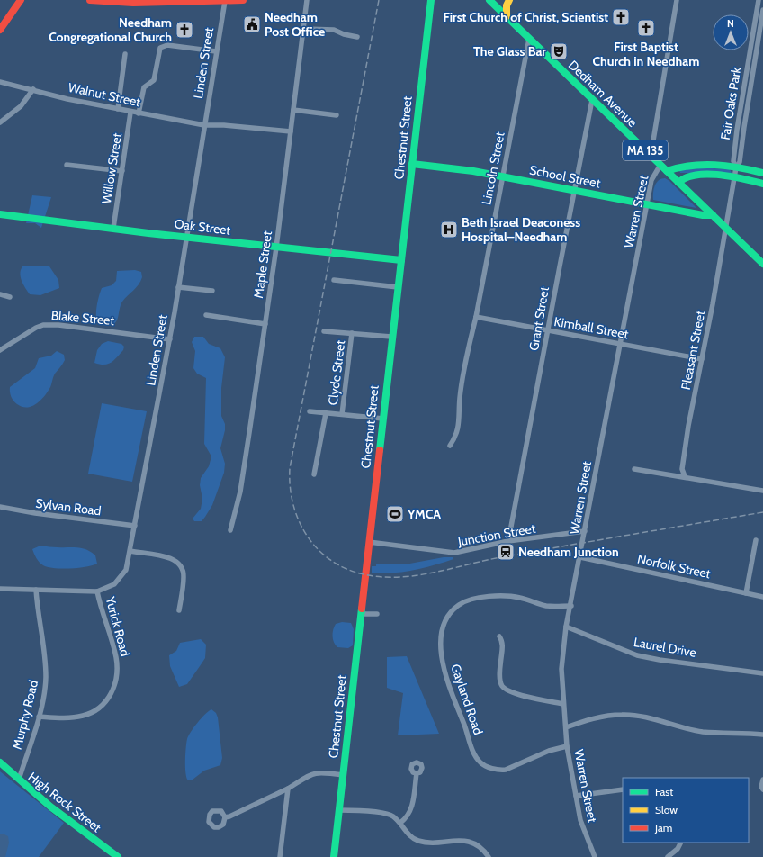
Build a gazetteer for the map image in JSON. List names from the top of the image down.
{
  "streets": {
    "main road": [
      "Dedham Avenue",
      "Chestnut Street",
      "MA 135",
      "School Street",
      "Oak Street",
      "High Rock Street"
    ],
    "street": [
      "Linden Street",
      "Walnut Street",
      "Fair Oaks Park",
      "Willow Street",
      "Lincoln Street",
      "Warren Street",
      "Maple Street",
      "Blake Street",
      "Grant Street",
      "Kimball Street",
      "Pleasant Street",
      "Clyde Street",
      "Sylvan Road",
      "Junction Street",
      "Norfolk Street",
      "Yurick Road",
      "Laurel Drive",
      "Gayland Road",
      "Murphy Road"
    ]
  },
  "crossings": [
    ["Linden Street", "Walnut Street"],
    ["Linden Street", "Oak Street"],
    ["Linden Street", "Blake Street"],
    ["Linden Street", "Sylvan Road"],
    ["Linden Street", "Yurick Road"],
    ["Linden Street", "Murphy Road"],
    ["Dedham Avenue", "Fair Oaks Park"],
    ["Dedham Avenue", "Lincoln Street"],
    ["Dedham Avenue", "School Street"],
    ["Dedham Avenue", "Warren Street"],
    ["Dedham Avenue", "Grant Street"],
    ["Dedham Avenue", "Pleasant Street"],
    ["Walnut Street", "Willow Street"],
    ["Walnut Street", "Maple Street"],
    ["Fair Oaks Park", "Pleasant Street"],
    ["Chestnut Street", "School Street"],
    ["Chestnut Street", "Oak Street"],
    ["Chestnut Street", "Junction Street"],
    ["Willow Street", "Oak Street"],
    ["Lincoln Street", "School Street"],
    ["Lincoln Street", "Kimball Street"],
    ["School Street", "Warren Street"],
    ["School Street", "Grant Street"],
    ["Warren Street", "Kimball Street"],
    ["Warren Street", "Junction Street"],
    ["Warren Street", "Norfolk Street"],
    ["Warren Street", "Laurel Drive"],
    ["Warren Street", "Gayland Road"],
    ["Oak Street", "Maple Street"],
    ["Grant Street", "Kimball Street"],
    ["Grant Street", "Junction Street"],
    ["Kimball Street", "Pleasant Street"],
    ["Yurick Road", "Murphy Road"],
    ["Murphy Road", "High Rock Street"]
  ],
  "places": {
    "church": ["First Church of Christ, Scientist", "First Baptist Church in Needham", "Needham Congregational Church"],
    "public building": ["Needham Post Office"],
    "theatre": ["The Glass Bar"],
    "hospital": ["Beth Israel Deaconess Hospital–Needham"],
    "sports": ["YMCA"],
    "station": ["Needham Junction"]
  },
  "legend": ["Fast", "Slow", "Jam"],
  "north": "top"
}
